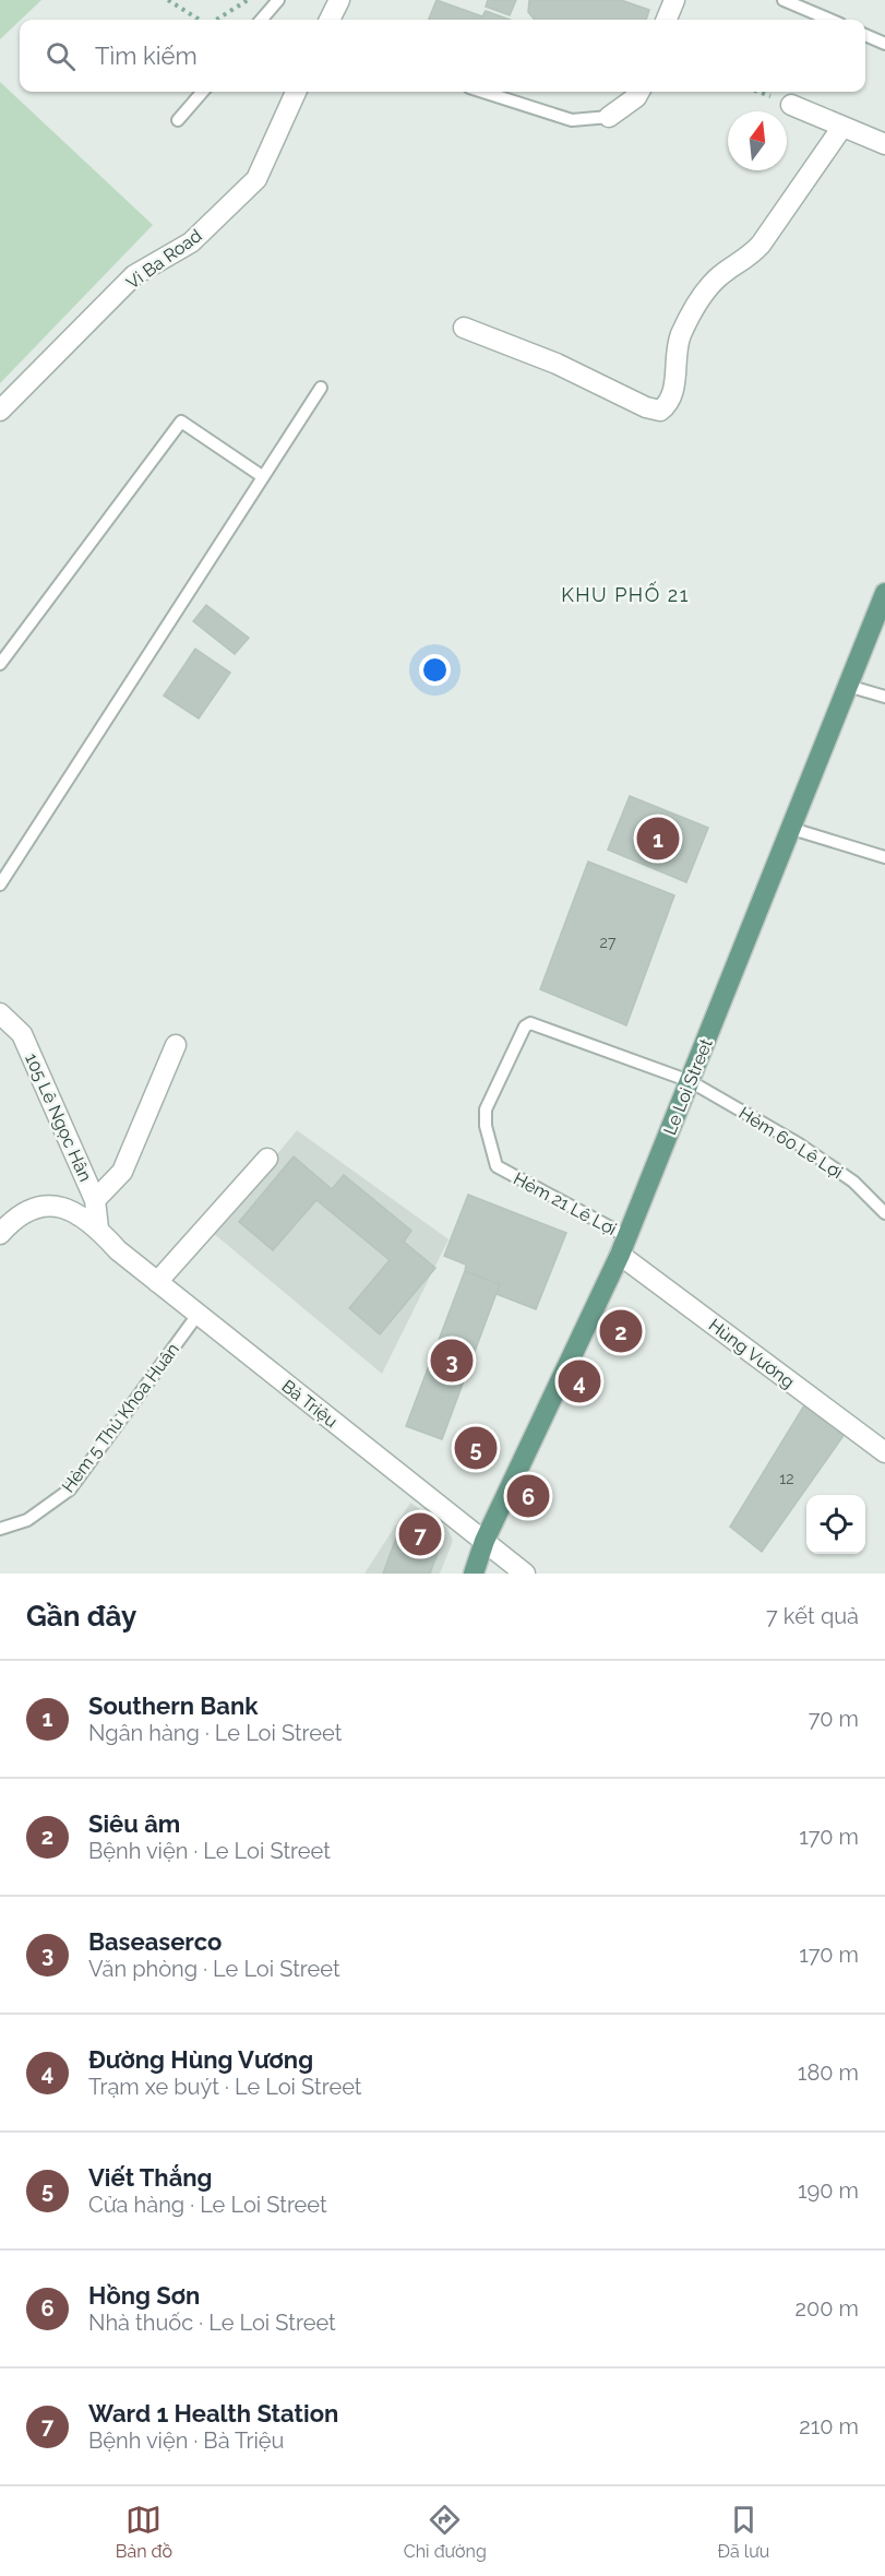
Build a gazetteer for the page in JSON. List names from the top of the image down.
{
  "streets": {
    "main road": ["Le Loi Street"],
    "street": [
      "Vi Ba Road",
      "105 Lê Ngọc Hân",
      "Hùng Vương",
      "Bà Triệu"
    ],
    "lane": ["Hẻm 60 Lê Lợi", "Hẻm 21 Lê Lợi", "Hẻm 5 Thủ Khoa Huân"]
  },
  "crossings": [
    ["Le Loi Street", "Hẻm 60 Lê Lợi"],
    ["Le Loi Street", "Hẻm 21 Lê Lợi"],
    ["Le Loi Street", "Hùng Vương"],
    ["Le Loi Street", "Bà Triệu"],
    ["105 Lê Ngọc Hân", "Bà Triệu"],
    ["Hẻm 60 Lê Lợi", "Hẻm 21 Lê Lợi"],
    ["Hẻm 21 Lê Lợi", "Hùng Vương"],
    ["Bà Triệu", "Hẻm 5 Thủ Khoa Huân"]
  ],
  "districts": ["KHU PHỐ 21"],
  "house_numbers": ["27", "12"],
  "north": "top",
  "page": {
    "search": "Tìm kiếm",
    "pins": [
      "1",
      "2",
      "3",
      "4",
      "5",
      "6",
      "7"
    ],
    "heading": ["Gần đây", "7 kết quả"],
    "list": [
      {
        "mark": "1",
        "name": "Southern Bank",
        "note": "Ngân hàng · Le Loi Street",
        "value": "70 m"
      },
      {
        "mark": "2",
        "name": "Siêu âm",
        "note": "Bệnh viện · Le Loi Street",
        "value": "170 m"
      },
      {
        "mark": "3",
        "name": "Baseaserco",
        "note": "Văn phòng · Le Loi Street",
        "value": "170 m"
      },
      {
        "mark": "4",
        "name": "Đường Hùng Vương",
        "note": "Trạm xe buýt · Le Loi Street",
        "value": "180 m"
      },
      {
        "mark": "5",
        "name": "Viết Thắng",
        "note": "Cửa hàng · Le Loi Street",
        "value": "190 m"
      },
      {
        "mark": "6",
        "name": "Hồng Sơn",
        "note": "Nhà thuốc · Le Loi Street",
        "value": "200 m"
      },
      {
        "mark": "7",
        "name": "Ward 1 Health Station",
        "note": "Bệnh viện · Bà Triệu",
        "value": "210 m"
      }
    ],
    "nav": ["Bản đồ", "Chỉ đường", "Đã lưu"]
  }
}
